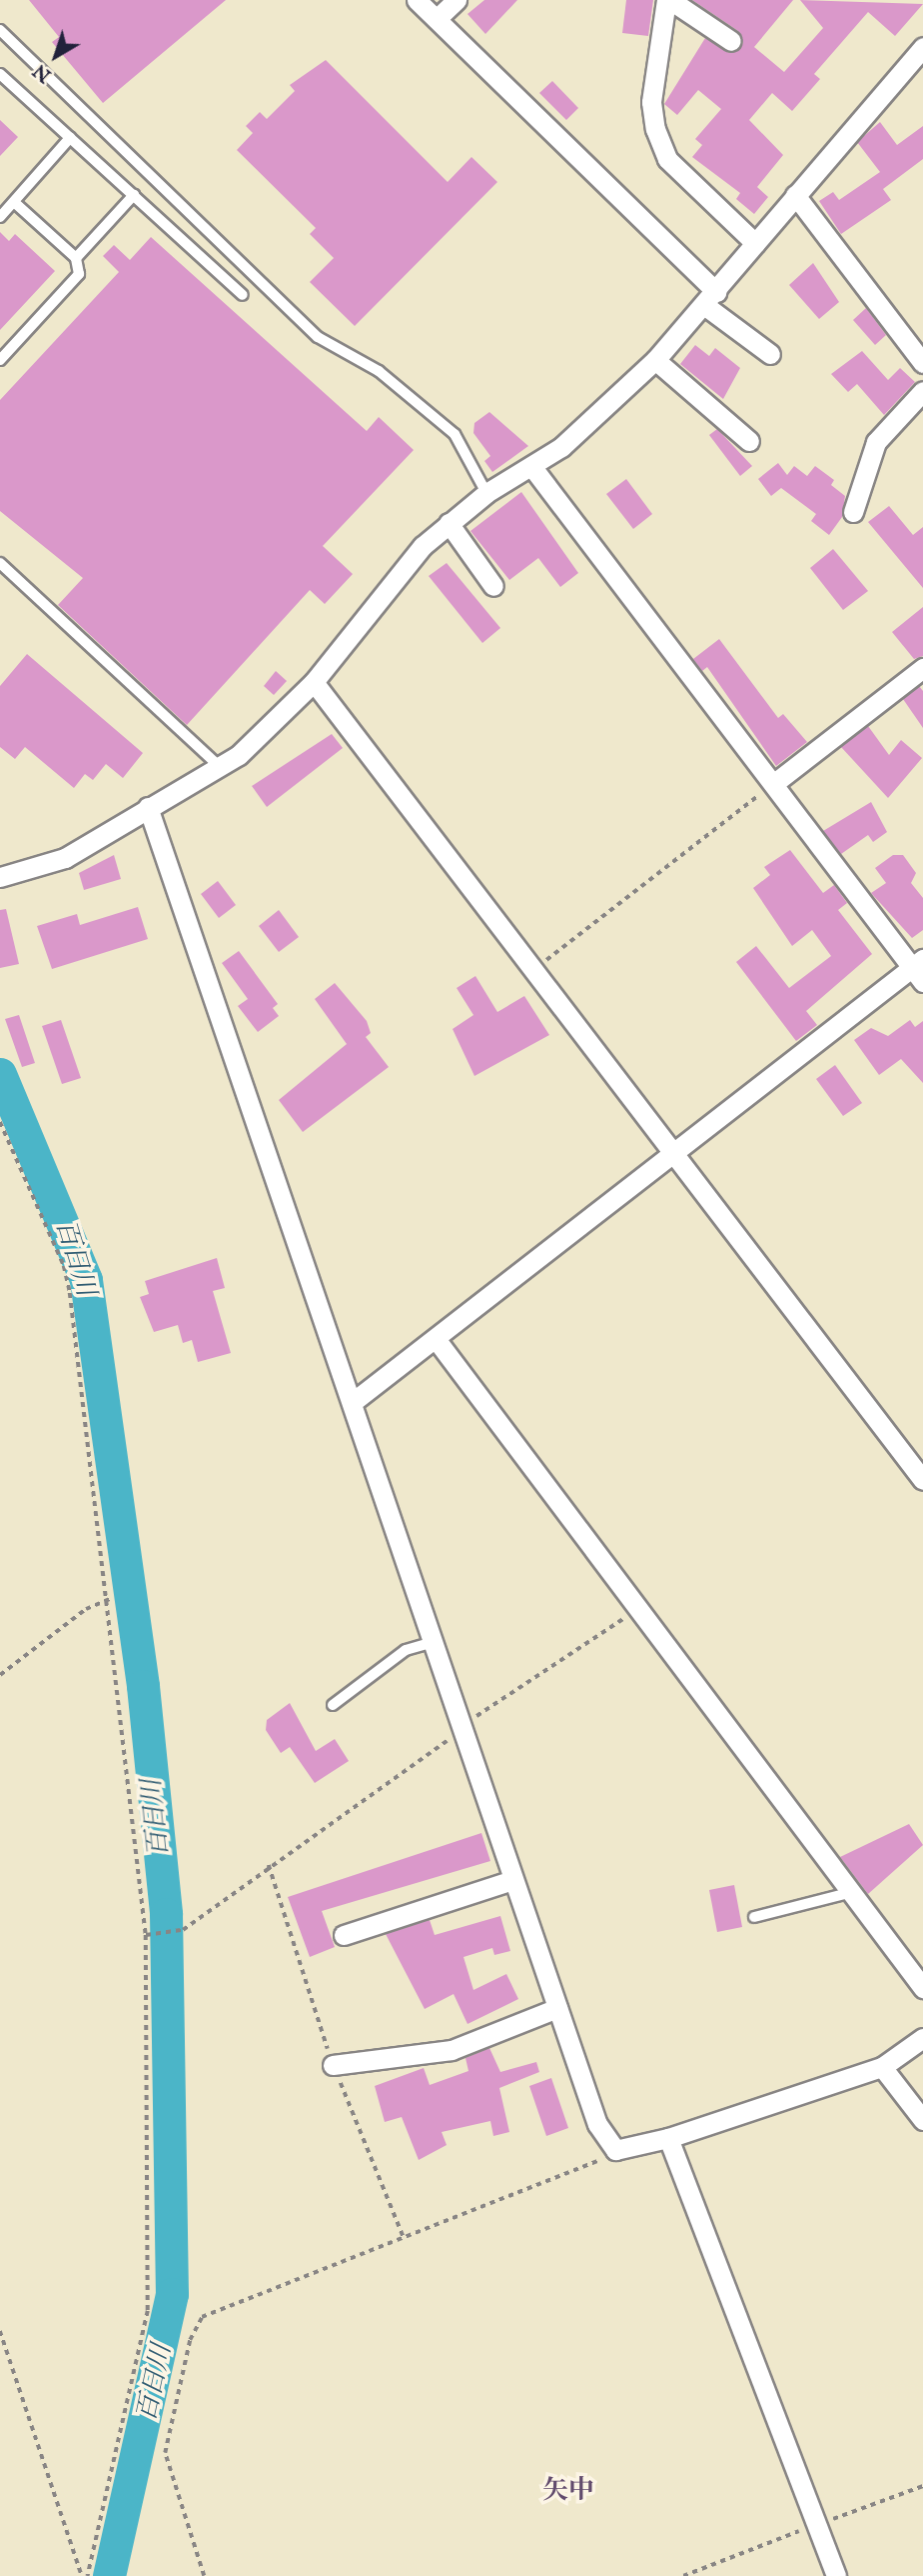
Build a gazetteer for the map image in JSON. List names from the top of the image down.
{
  "districts": ["矢中"],
  "water": ["百日川"],
  "north": "bottom left"
}
